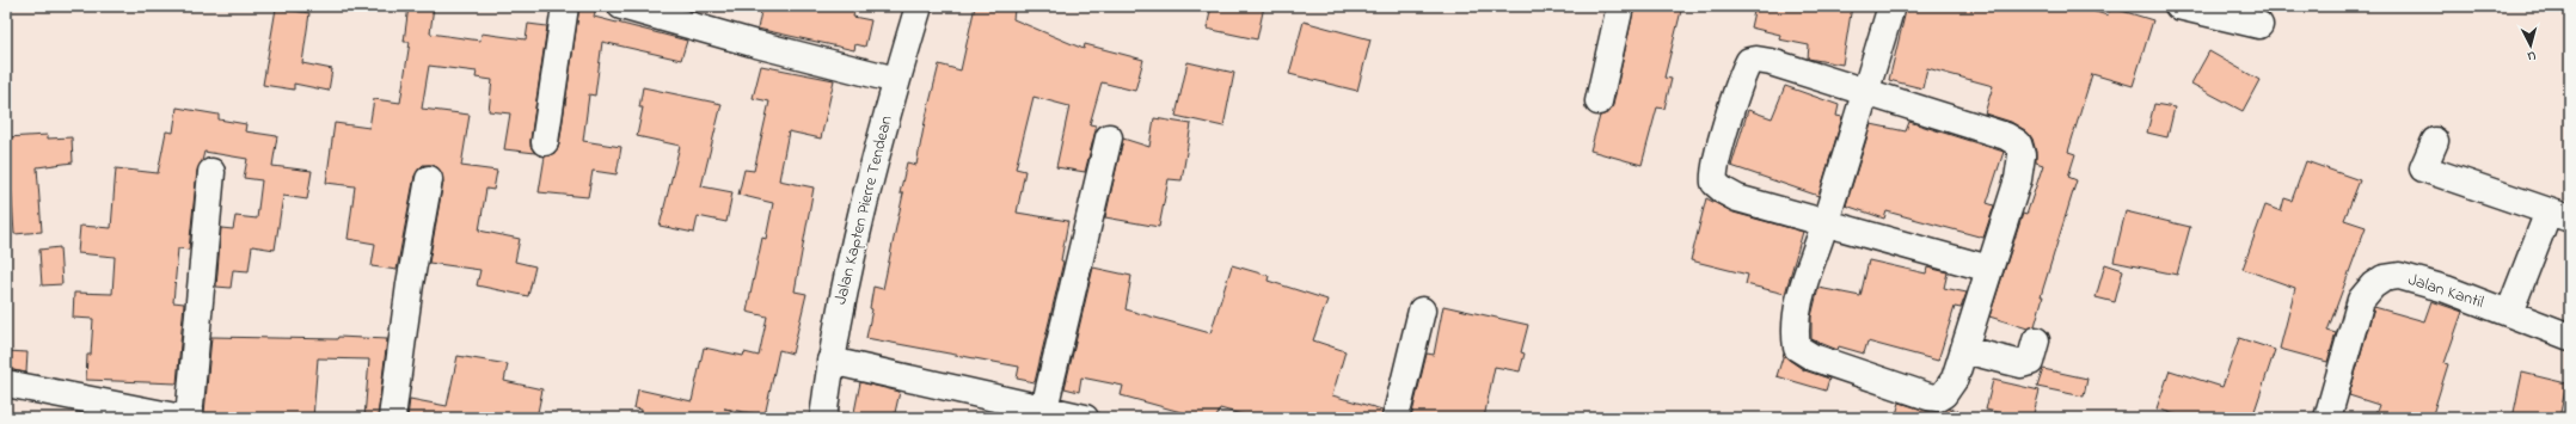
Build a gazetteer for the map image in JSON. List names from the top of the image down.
{
  "streets": {
    "street": ["Jalan Kapten Pierre Tendean", "Jalan Kantil"]
  },
  "north": "bottom"
}
